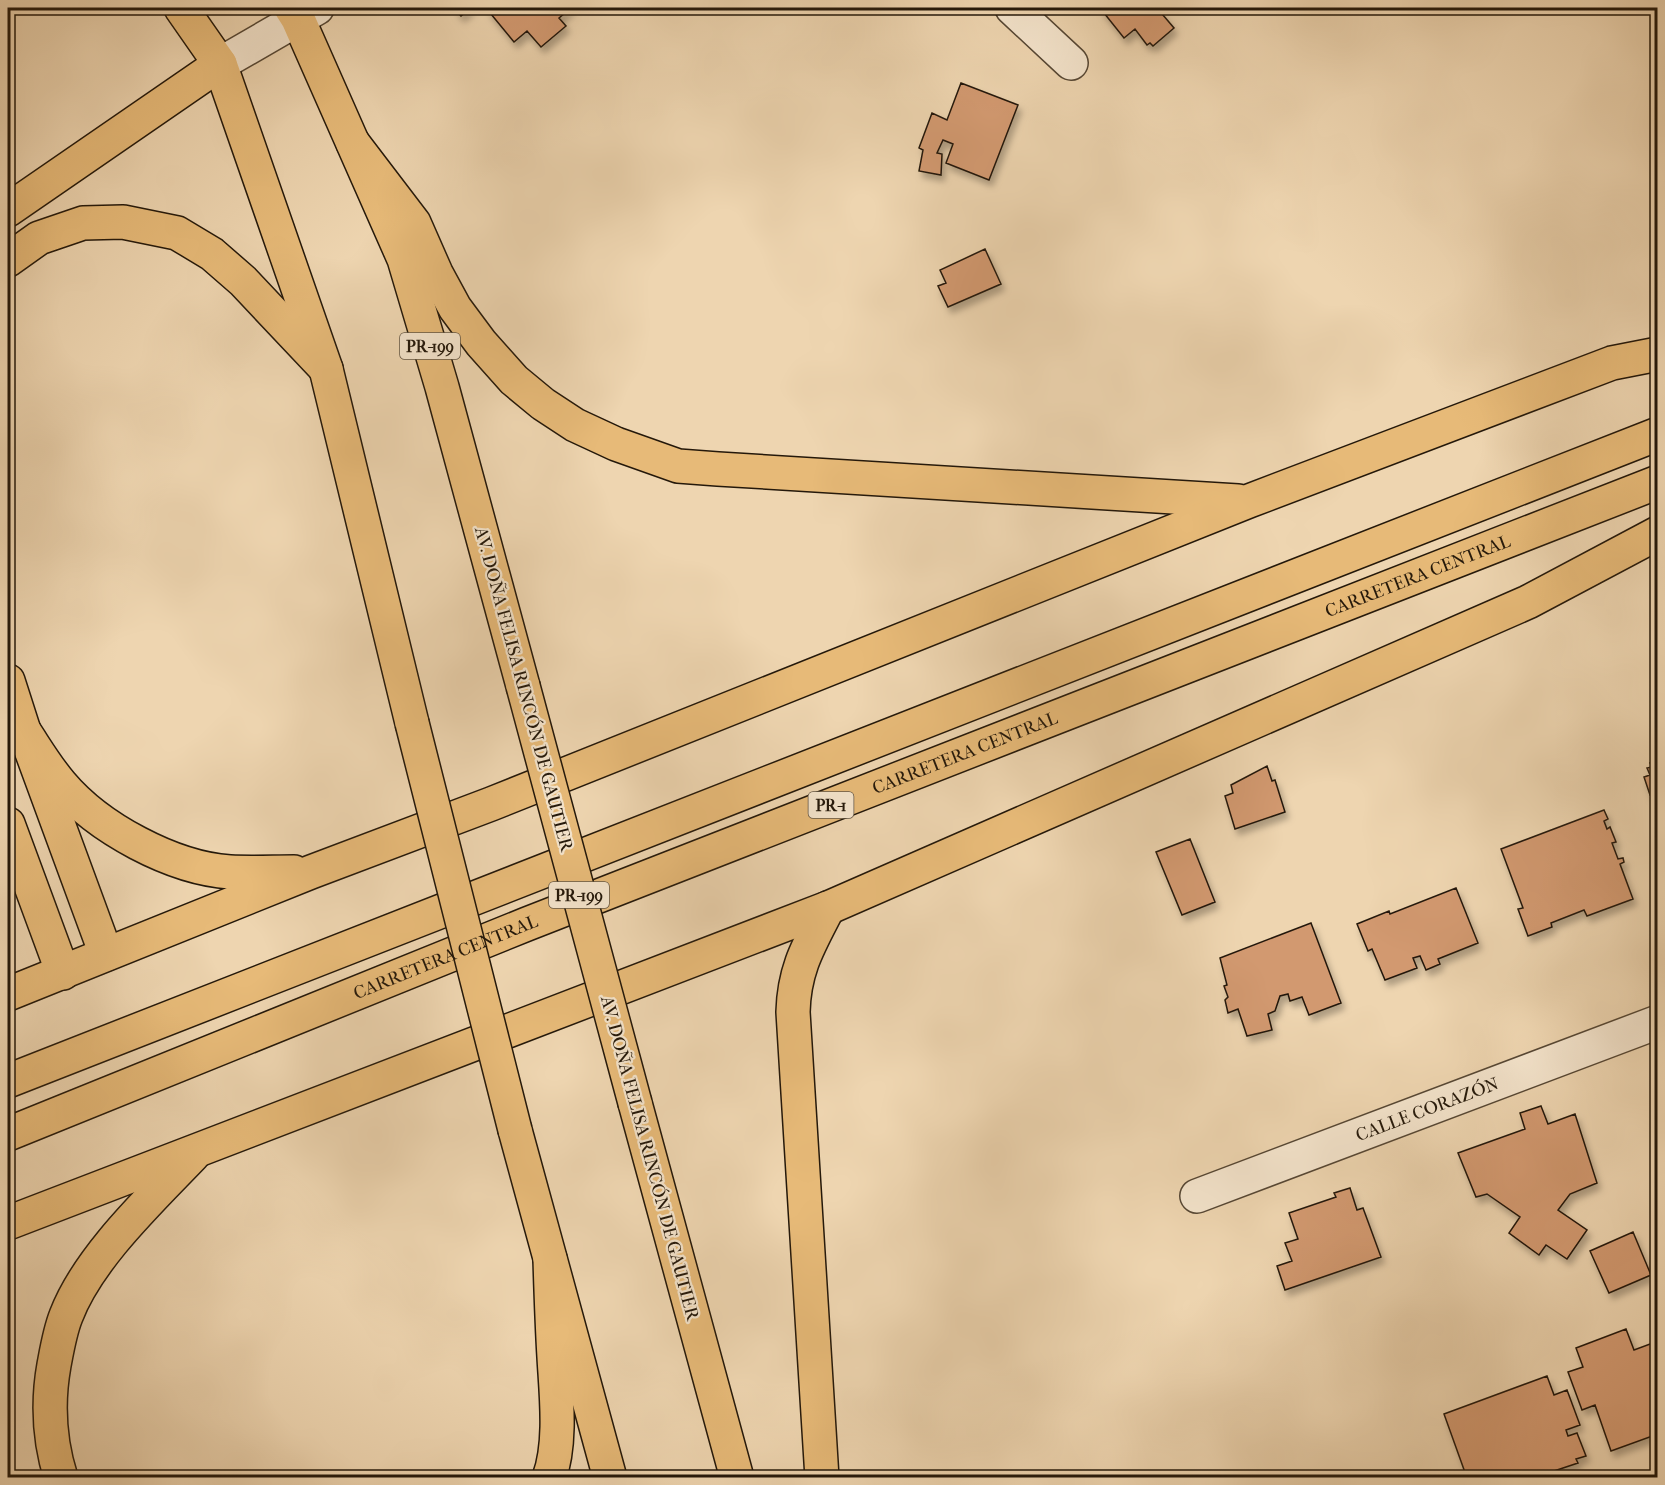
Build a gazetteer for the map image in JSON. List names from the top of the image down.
{
  "streets": {
    "main road": [
      "PR-199",
      "CARRETERA CENTRAL",
      "AV. DOÑA FELISA RINCÓN DE GAUTIER",
      "PR-1"
    ],
    "street": ["CALLE CORAZÓN"]
  }
}
